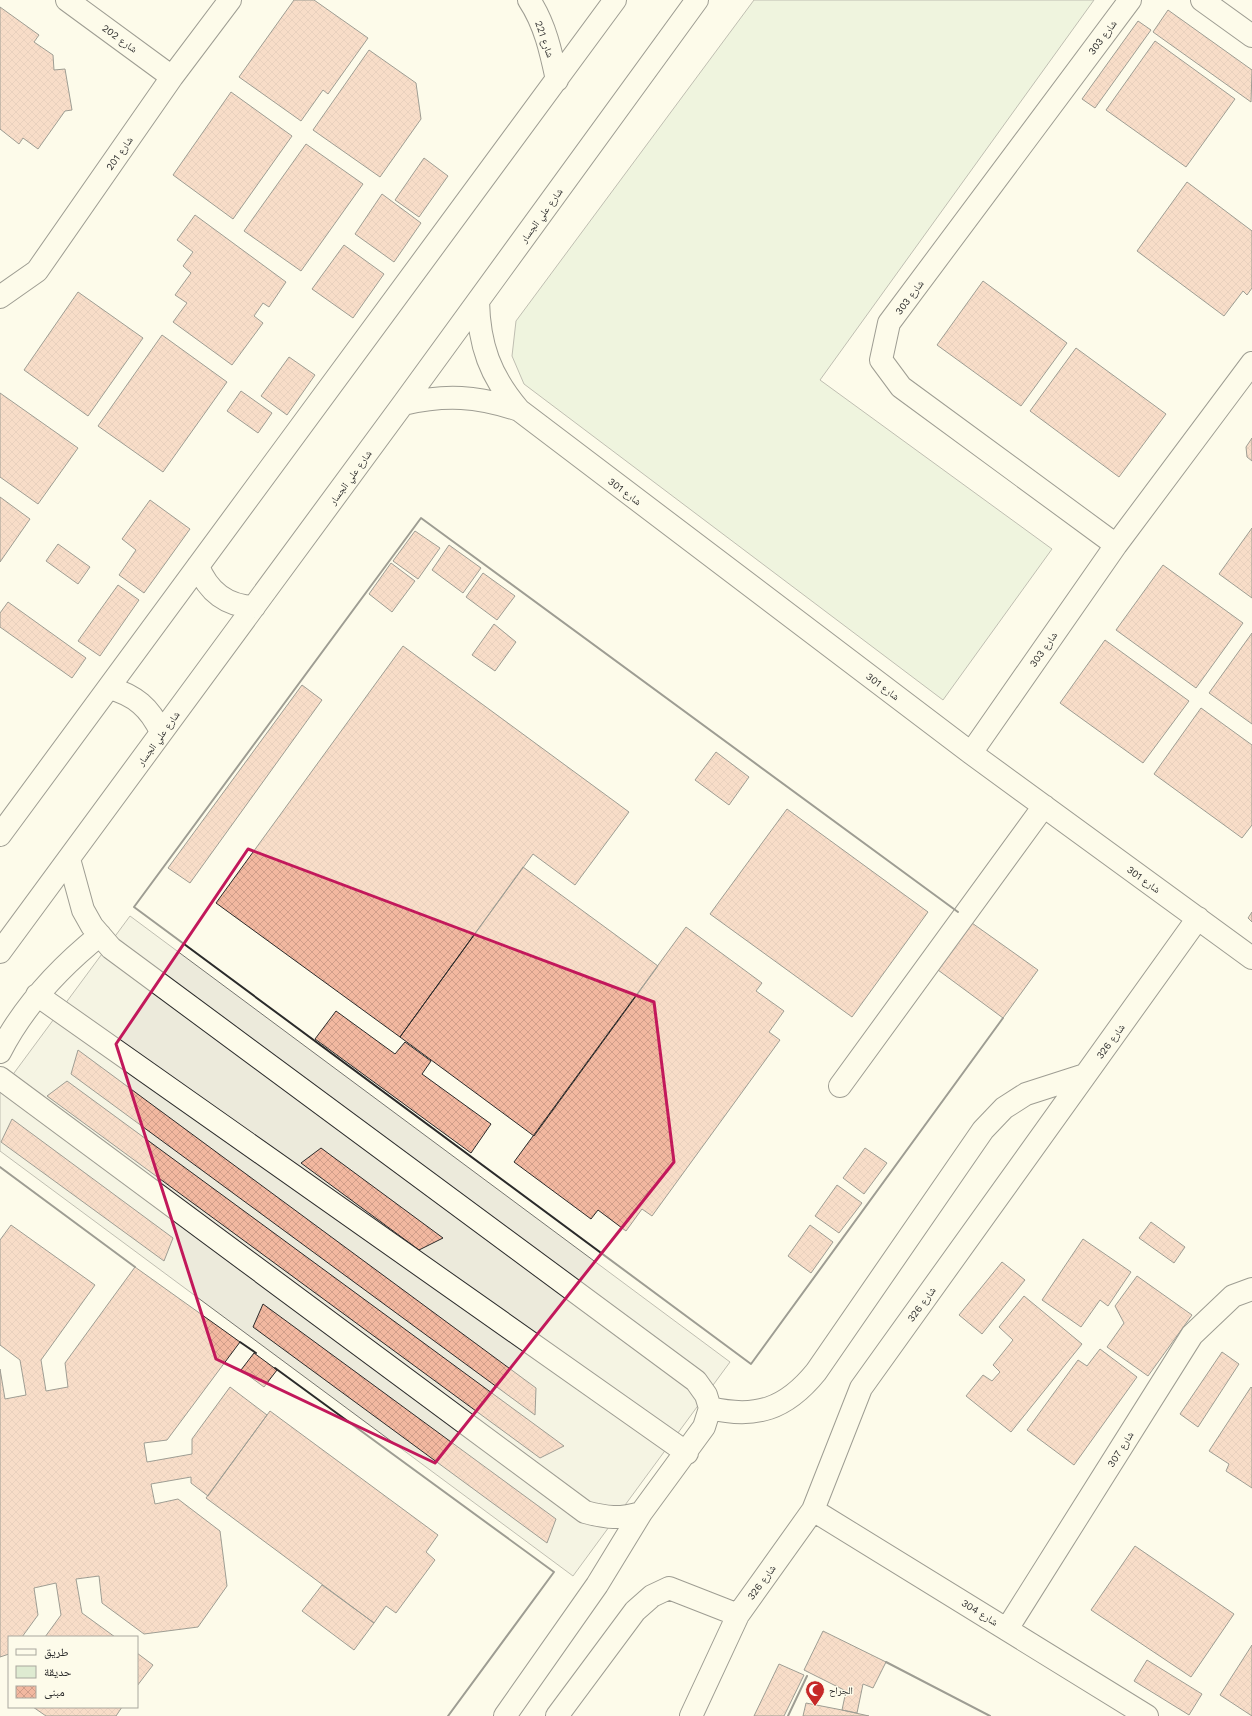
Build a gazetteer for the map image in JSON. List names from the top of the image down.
{
  "streets": {
    "street": [
      "شارع 303",
      "شارع 202",
      "شارع 221",
      "شارع 201",
      "شارع علي الجسار",
      "شارع 301",
      "شارع 326",
      "شارع 307",
      "شارع 304"
    ]
  },
  "crossings": [
    ["شارع 303", "شارع 301"],
    ["شارع 202", "شارع 201"],
    ["شارع علي الجسار", "شارع 301"],
    ["شارع 301", "شارع 326"],
    ["شارع 326", "شارع 304"],
    ["شارع 307", "شارع 304"]
  ],
  "places": {
    "mosque": ["الجراح"]
  },
  "legend": ["طريق", "حديقة", "مبنى"]
}
